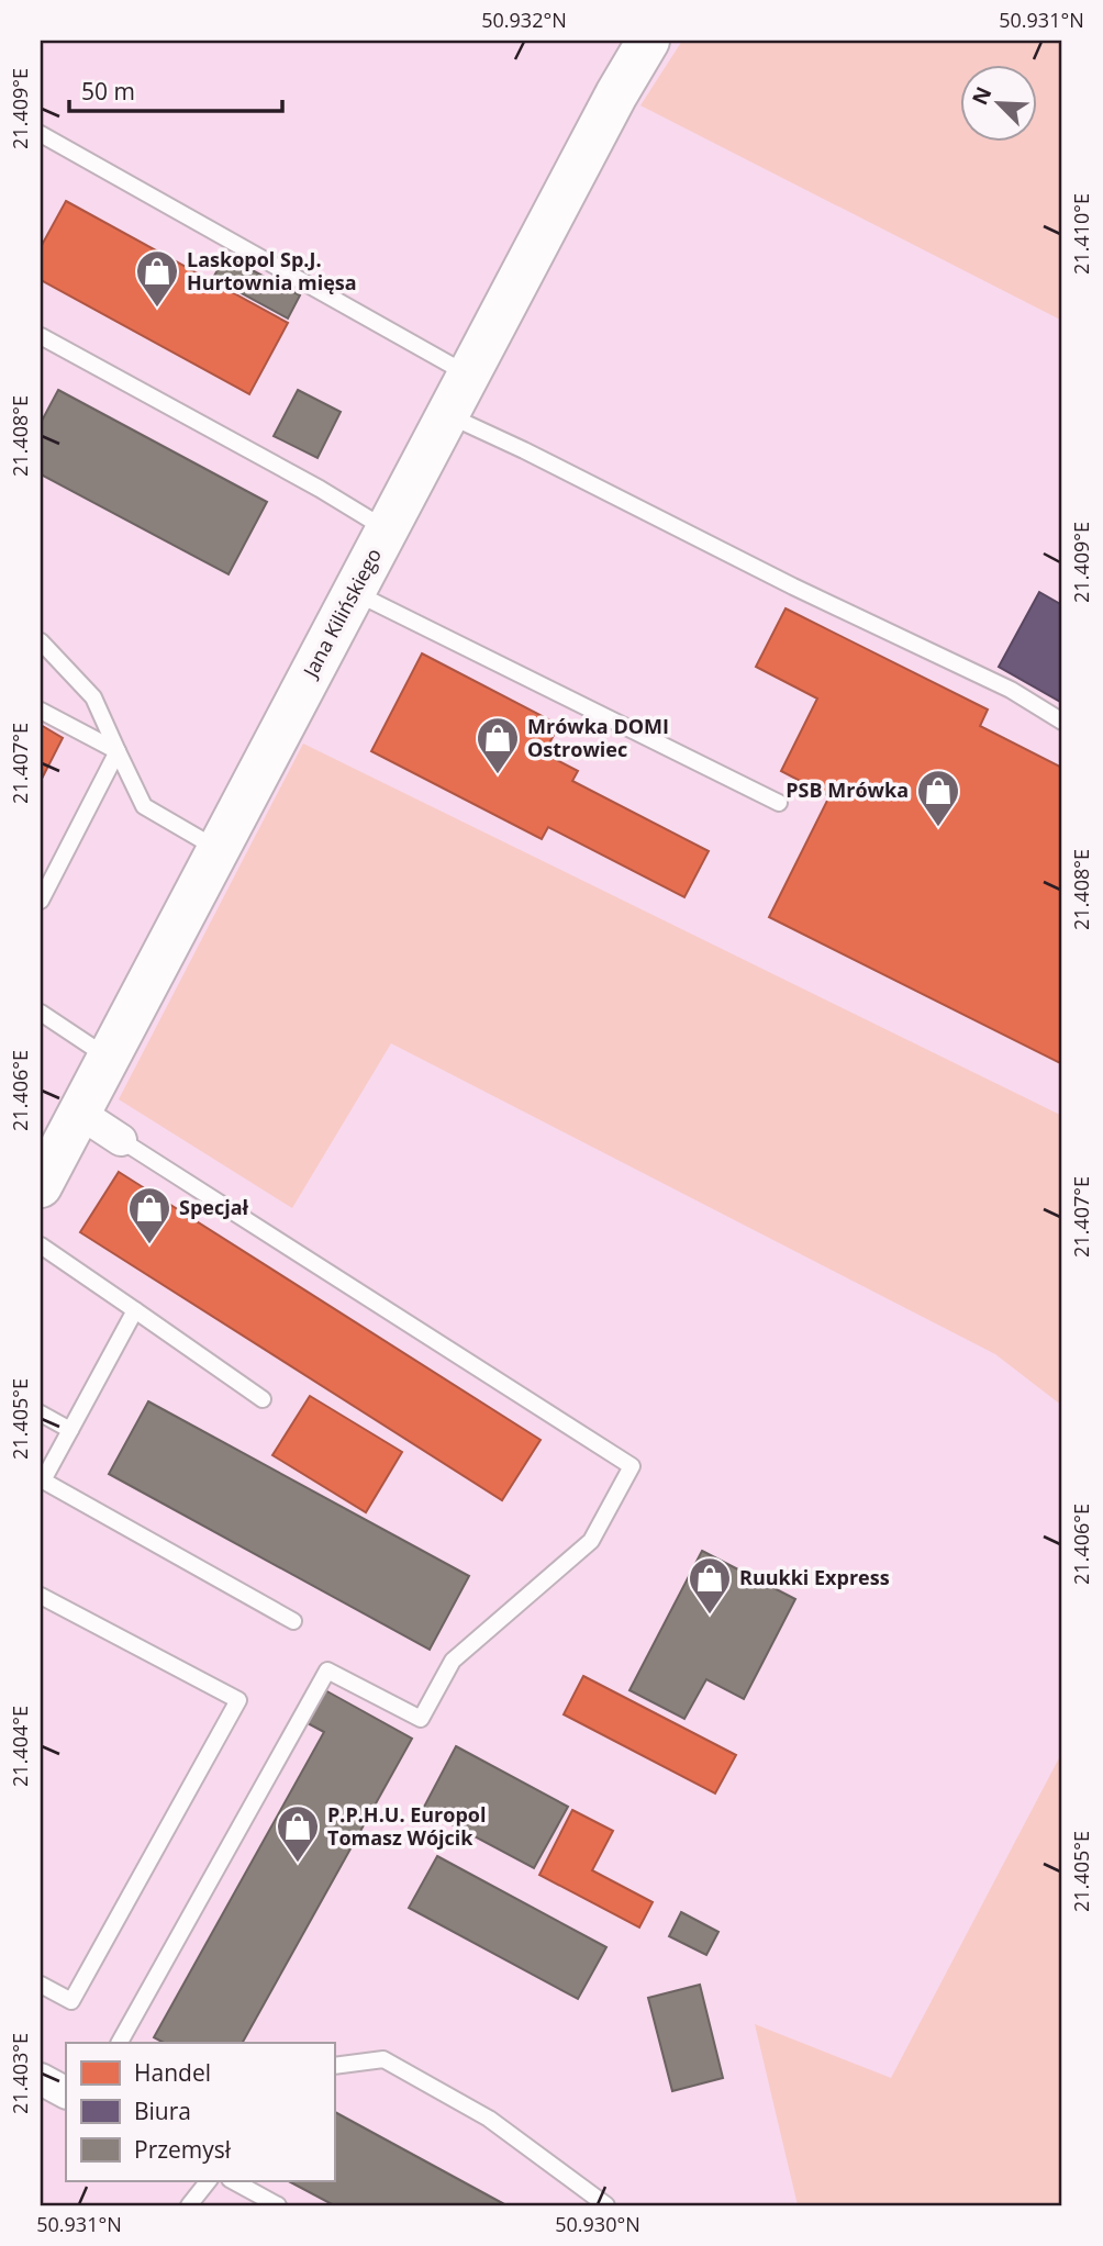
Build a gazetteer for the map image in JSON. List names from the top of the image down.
{
  "streets": {
    "street": ["Jana Kilińskiego"]
  },
  "places": {
    "shop": [
      "Laskopol Sp.J. Hurtownia mięsa",
      "Mrówka DOMI Ostrowiec",
      "PSB Mrówka",
      "Specjał",
      "Ruukki Express",
      "P.P.H.U. Europol Tomasz Wójcik"
    ]
  },
  "legend": ["Handel", "Biura", "Przemysł"],
  "scale_bar": "50 m",
  "north": "top left",
  "coordinates": [
    "50.932°N",
    "50.931°N",
    "21.409°E",
    "21.410°E",
    "21.408°E",
    "21.407°E",
    "21.406°E",
    "21.405°E",
    "21.404°E",
    "21.403°E",
    "50.930°N"
  ]
}
